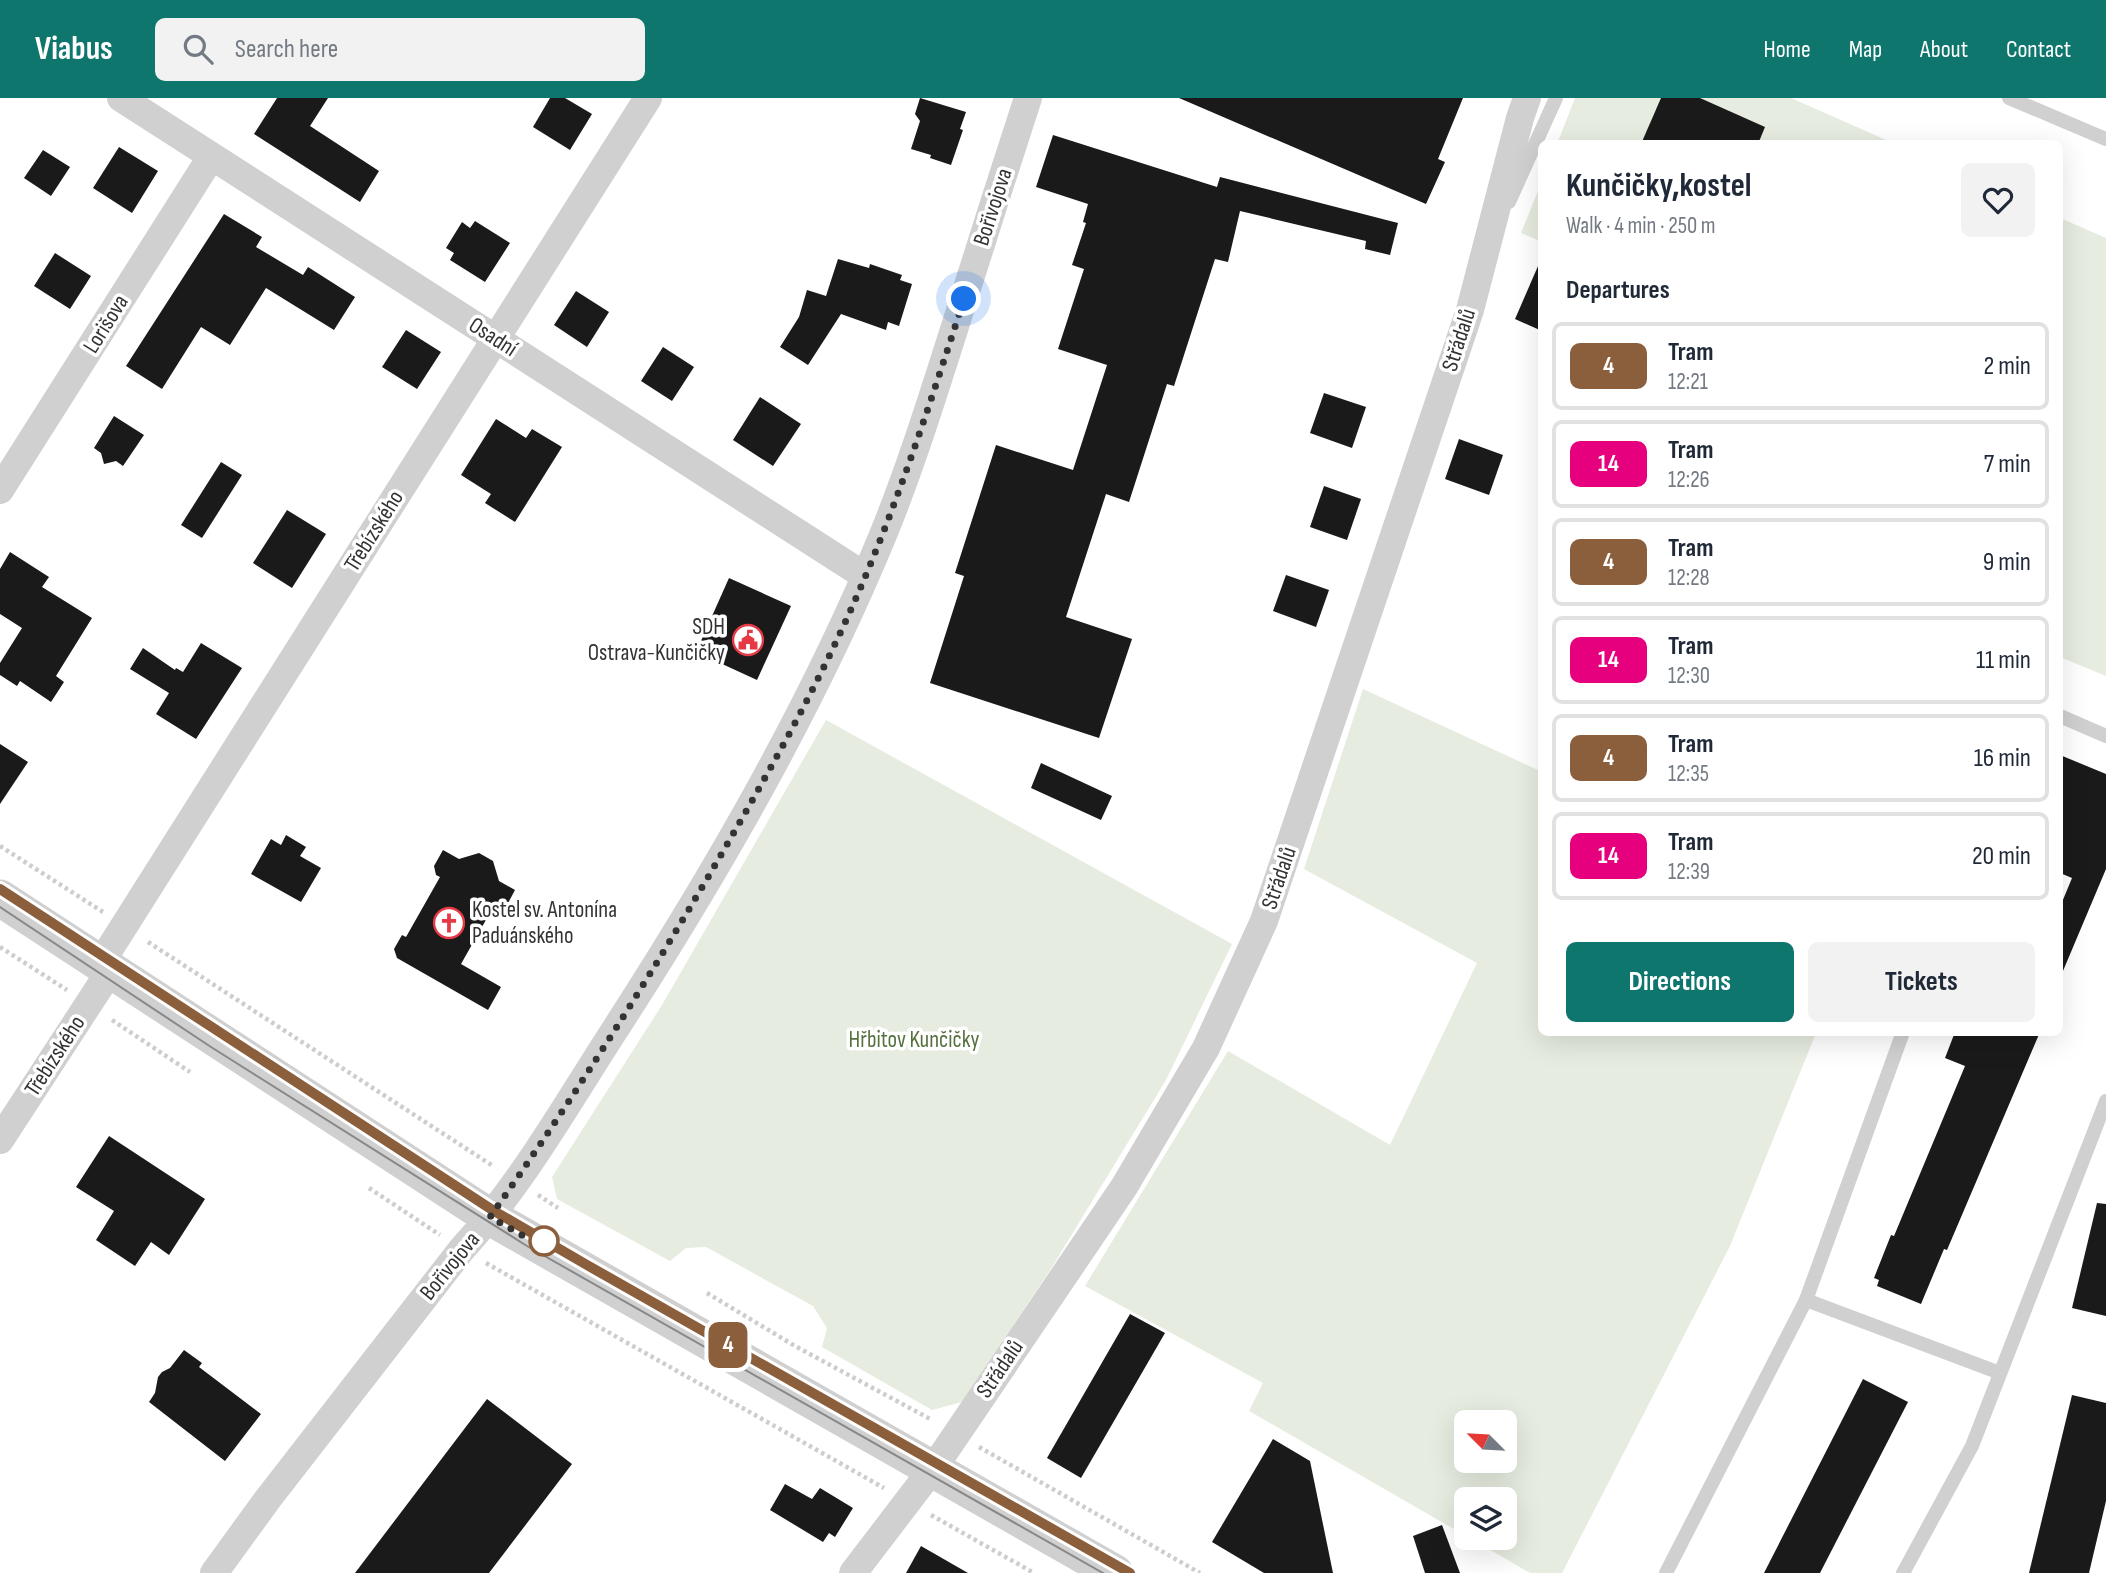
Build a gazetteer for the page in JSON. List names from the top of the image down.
{
  "streets": {
    "street": [
      "Bořivojova",
      "Lorišova",
      "Osadní",
      "Střádalů",
      "Třebízského"
    ]
  },
  "crossings": [
    ["Bořivojova", "Osadní"],
    ["Lorišova", "Osadní"],
    ["Osadní", "Třebízského"]
  ],
  "parks": ["Hřbitov Kunčičky"],
  "places": {
    "public building": ["SDH Ostrava-Kunčičky"],
    "church": ["Kostel sv. Antonína Paduánského"]
  },
  "lines": ["tram line 4"],
  "north": "top left",
  "page": {
    "header": "Viabus",
    "search": "Search here",
    "nav": [
      "Home",
      "Map",
      "About",
      "Contact"
    ],
    "on_map": "4",
    "heading": [
      ["Kunčičky,kostel", "Walk · 4 min · 250 m"],
      "Departures"
    ],
    "list": [
      {
        "mark": "4",
        "name": "Tram",
        "note": "12:21",
        "value": "2 min"
      },
      {
        "mark": "14",
        "name": "Tram",
        "note": "12:26",
        "value": "7 min"
      },
      {
        "mark": "4",
        "name": "Tram",
        "note": "12:28",
        "value": "9 min"
      },
      {
        "mark": "14",
        "name": "Tram",
        "note": "12:30",
        "value": "11 min"
      },
      {
        "mark": "4",
        "name": "Tram",
        "note": "12:35",
        "value": "16 min"
      },
      {
        "mark": "14",
        "name": "Tram",
        "note": "12:39",
        "value": "20 min"
      }
    ],
    "buttons": ["Directions", "Tickets"]
  }
}
